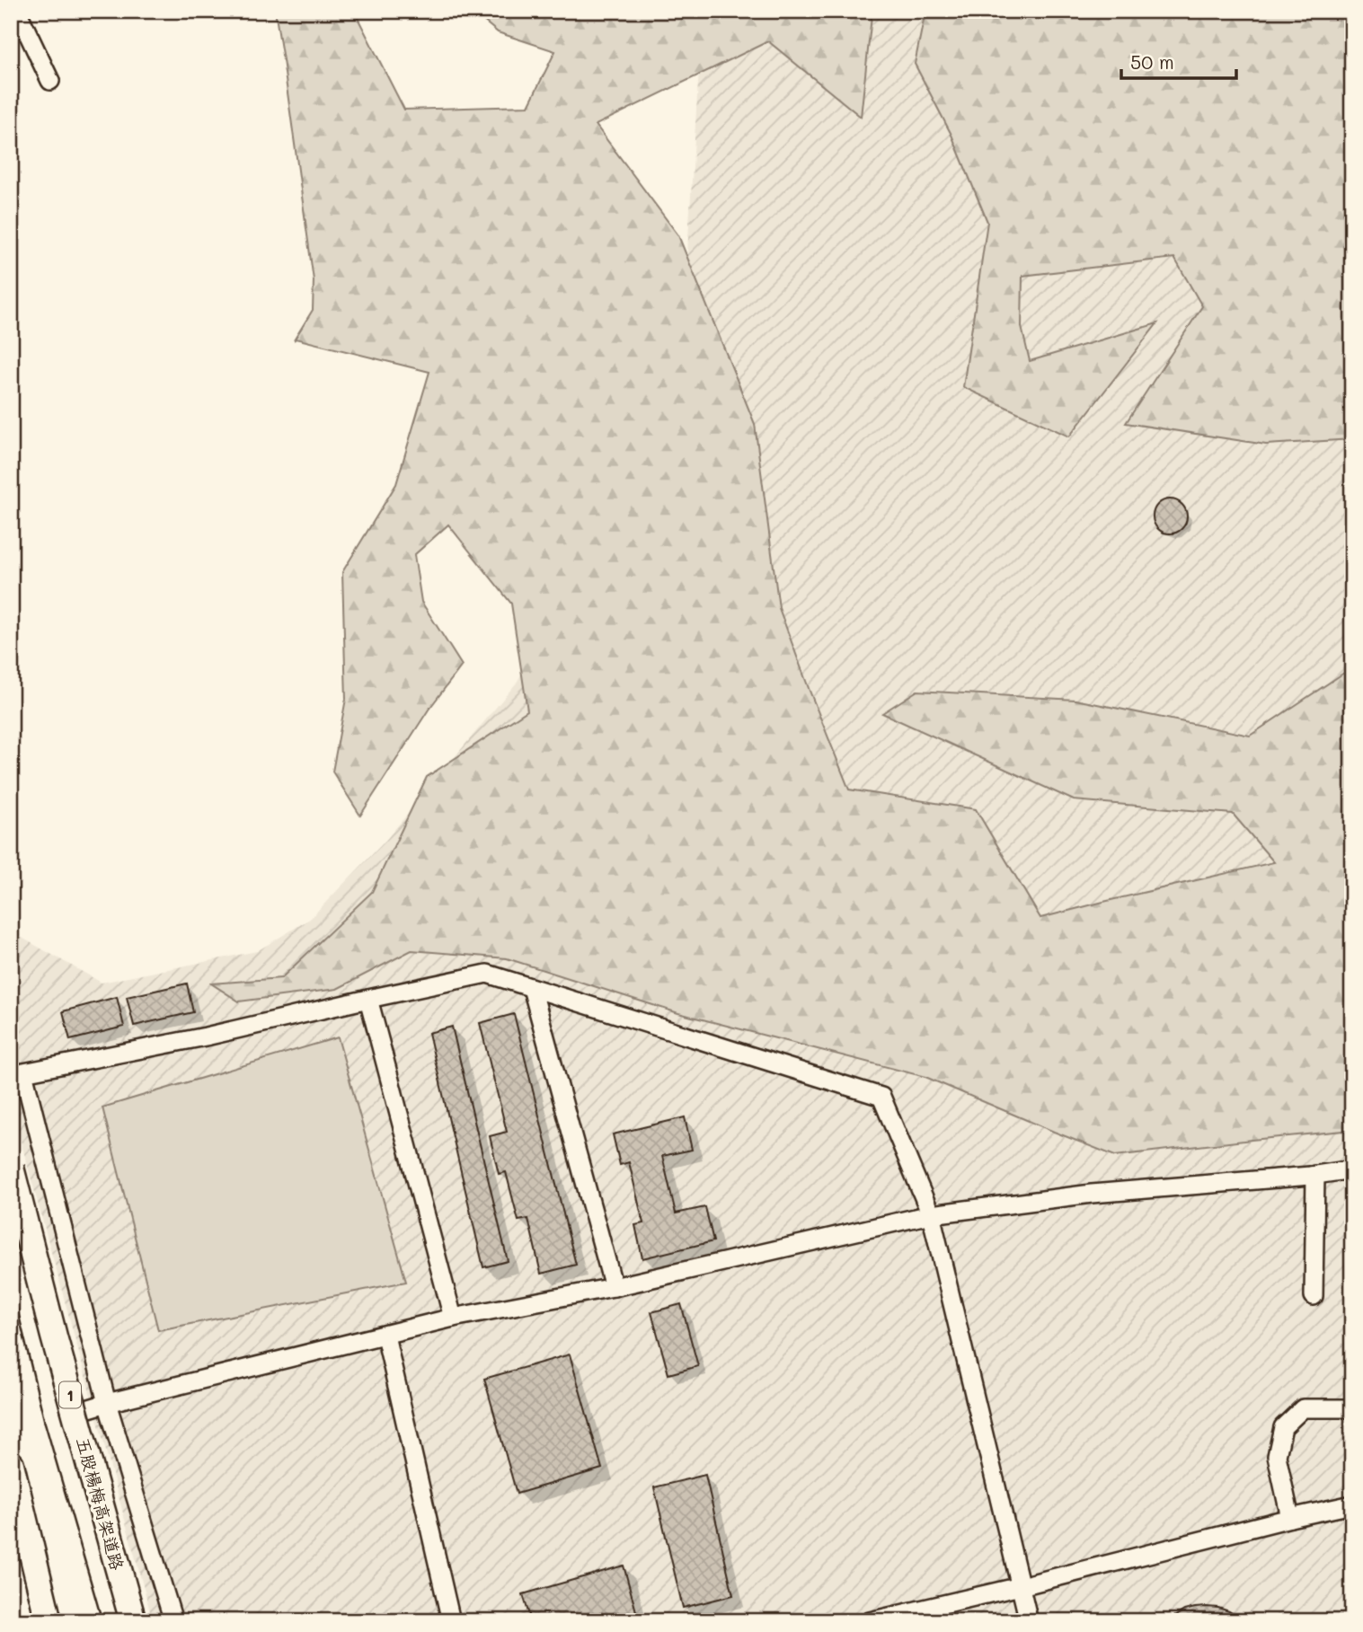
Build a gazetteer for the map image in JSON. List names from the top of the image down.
{
  "streets": {
    "highway": ["1", "五股楊梅高架道路"]
  },
  "scale_bar": "50 m"
}
